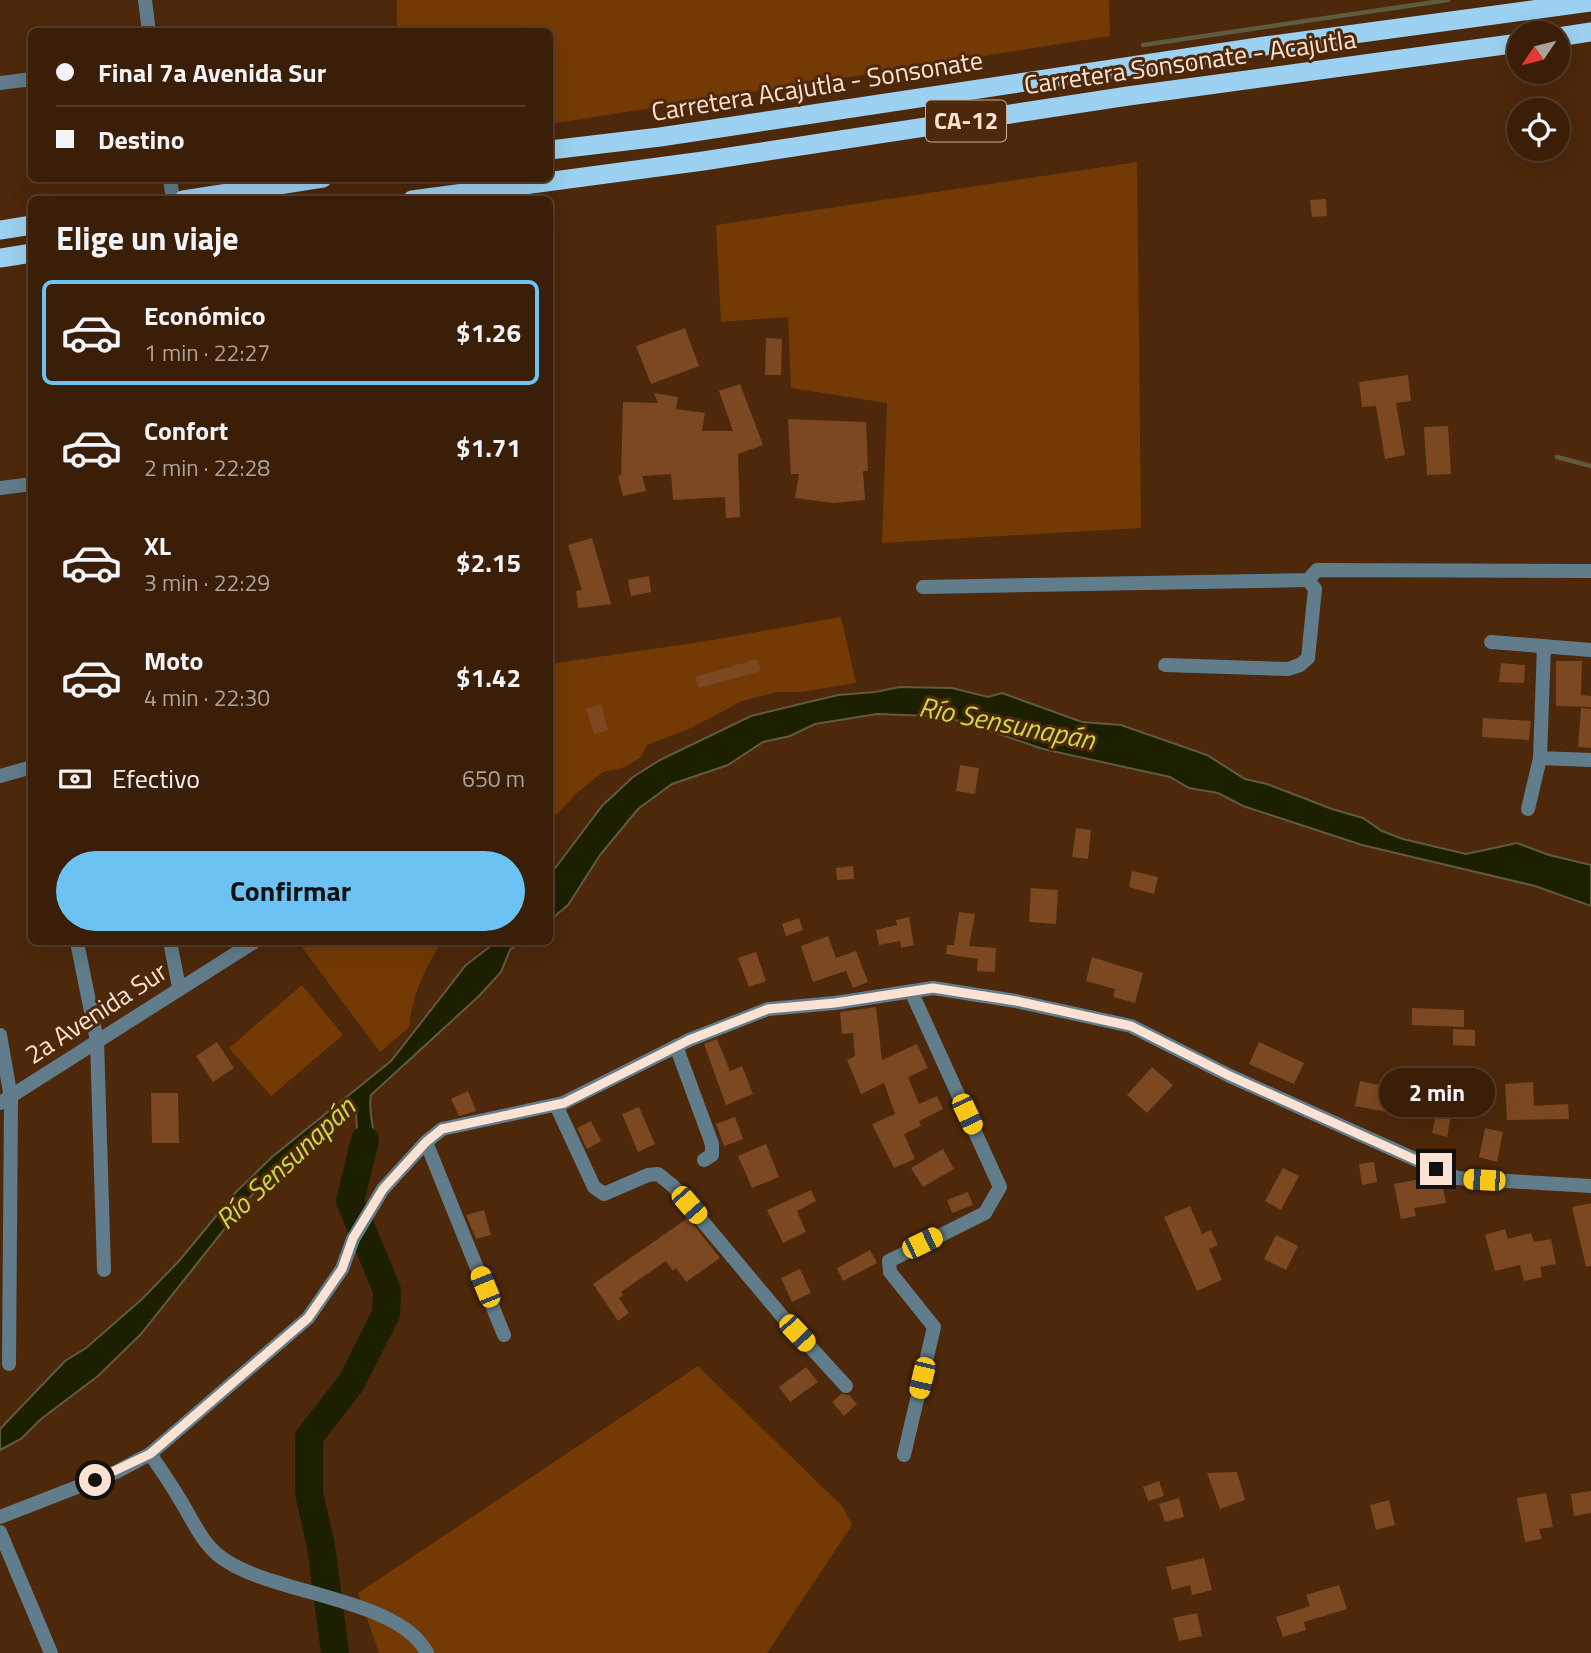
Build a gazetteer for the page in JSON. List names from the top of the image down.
{
  "streets": {
    "highway": ["Carretera Sonsonate - Acajutla", "Carretera Acajutla - Sonsonate", "CA-12"],
    "street": ["2a Avenida Sur"]
  },
  "water": ["Río Sensunapán"],
  "north": "bottom left",
  "page": {
    "banner": ["Final 7a Avenida Sur", "Destino"],
    "heading": "Elige un viaje",
    "list": [
      {
        "name": "Económico",
        "note": "1 min · 22:27",
        "value": "$1.26"
      },
      {
        "name": "Confort",
        "note": "2 min · 22:28",
        "value": "$1.71"
      },
      {
        "name": "XL",
        "note": "3 min · 22:29",
        "value": "$2.15"
      },
      {
        "name": "Moto",
        "note": "4 min · 22:30",
        "value": "$1.42"
      }
    ],
    "pay": ["Efectivo", "650 m"],
    "buttons": "Confirmar",
    "bubble": "2 min"
  }
}
